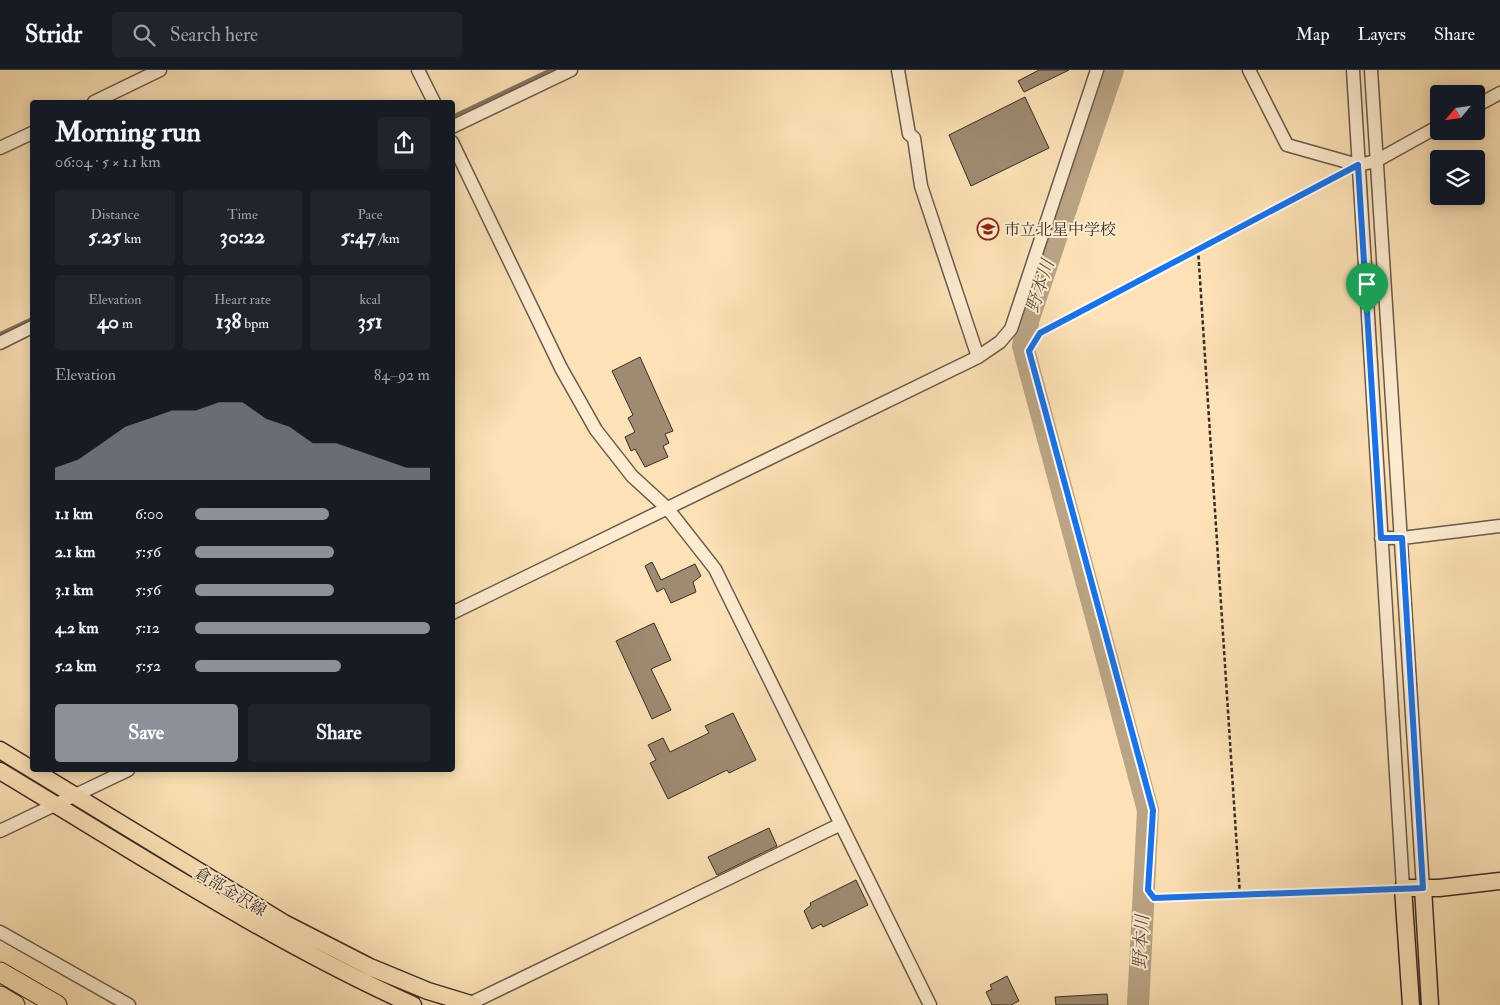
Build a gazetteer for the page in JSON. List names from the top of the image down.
{
  "streets": {
    "main road": ["倉部金沢線"]
  },
  "water": ["野本川"],
  "places": {
    "school or university": ["市立北星中学校"]
  },
  "north": "bottom left",
  "page": {
    "header": "Stridr",
    "search": "Search here",
    "nav": ["Map", "Layers", "Share"],
    "heading": ["Morning run", "06:04 · 5 × 1.1 km"],
    "stats": [
      ["Distance", "5.25 km"],
      ["Time", "30:22"],
      ["Pace", "5:47 /km"],
      ["Elevation", "40 m"],
      ["Heart rate", "138 bpm"],
      ["kcal", "351"]
    ],
    "chart": ["Elevation", "84–92 m"],
    "list": [
      {
        "name": "1.1 km",
        "note": "6:00"
      },
      {
        "name": "2.1 km",
        "note": "5:56"
      },
      {
        "name": "3.1 km",
        "note": "5:56"
      },
      {
        "name": "4.2 km",
        "note": "5:12"
      },
      {
        "name": "5.2 km",
        "note": "5:52"
      }
    ],
    "buttons": ["Save", "Share"]
  }
}
